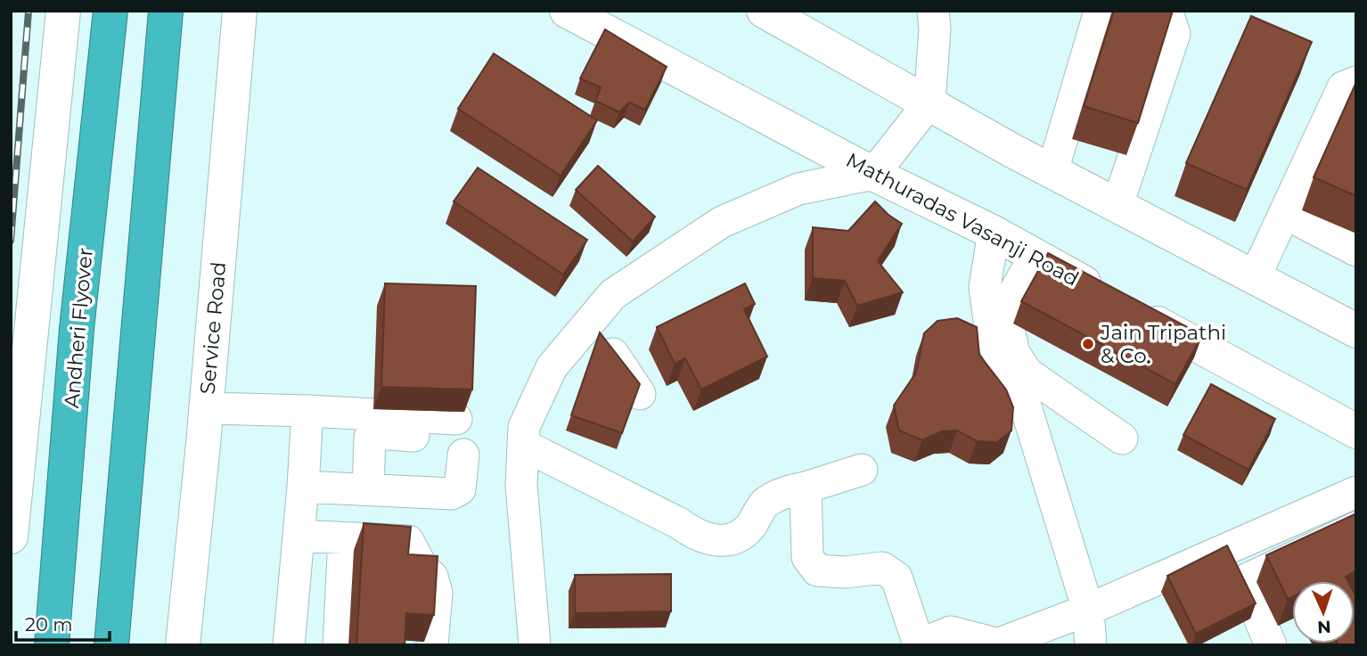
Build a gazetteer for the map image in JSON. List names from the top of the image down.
{
  "streets": {
    "highway": ["Andheri Flyover"],
    "main road": ["Mathuradas Vasanji Road", "Service Road"]
  },
  "places": ["Jain Tripathi & Co."],
  "scale_bar": "20 m",
  "north": "bottom"
}
